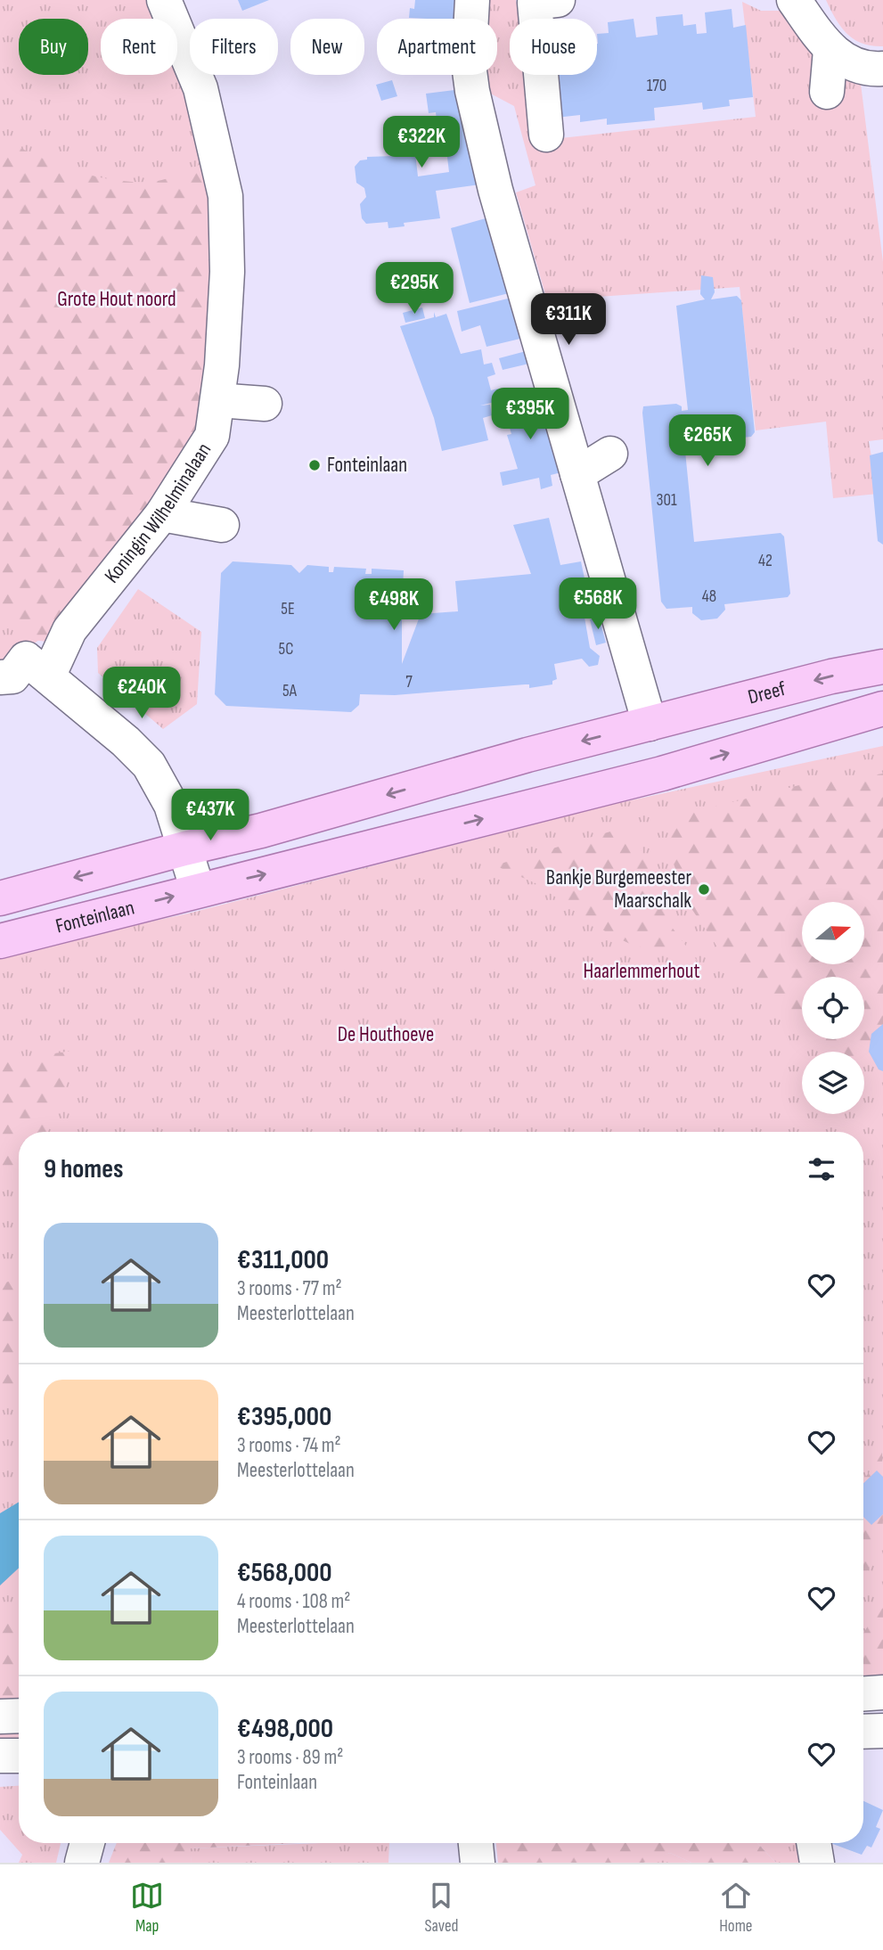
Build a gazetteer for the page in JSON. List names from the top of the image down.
{
  "streets": {
    "main road": ["Dreef", "Fonteinlaan"],
    "street": ["Koningin Wilhelminalaan"]
  },
  "crossings": [
    ["Dreef", "Fonteinlaan"]
  ],
  "one_way": ["Dreef"],
  "parks": ["Grote Hout noord", "Haarlemmerhout", "De Houthoeve"],
  "places": ["Fonteinlaan", "Bankje Burgemeester Maarschalk"],
  "house_numbers": [
    "170",
    "301",
    "42",
    "48",
    "5E",
    "5C",
    "7",
    "5A"
  ],
  "north": "right",
  "page": {
    "chip": [
      "Buy",
      "Rent",
      "Filters",
      "New",
      "Apartment",
      "House"
    ],
    "price": [
      "€322K",
      "€295K",
      "€311K",
      "€395K",
      "€265K",
      "€568K",
      "€498K",
      "€240K",
      "€437K"
    ],
    "heading": "9 homes",
    "list": [
      {
        "name": "€311,000",
        "note": "3 rooms · 77 m² · Meesterlottelaan"
      },
      {
        "name": "€395,000",
        "note": "3 rooms · 74 m² · Meesterlottelaan"
      },
      {
        "name": "€568,000",
        "note": "4 rooms · 108 m² · Meesterlottelaan"
      },
      {
        "name": "€498,000",
        "note": "3 rooms · 89 m² · Fonteinlaan"
      }
    ],
    "tabs": ["Map", "Saved", "Home"]
  }
}
